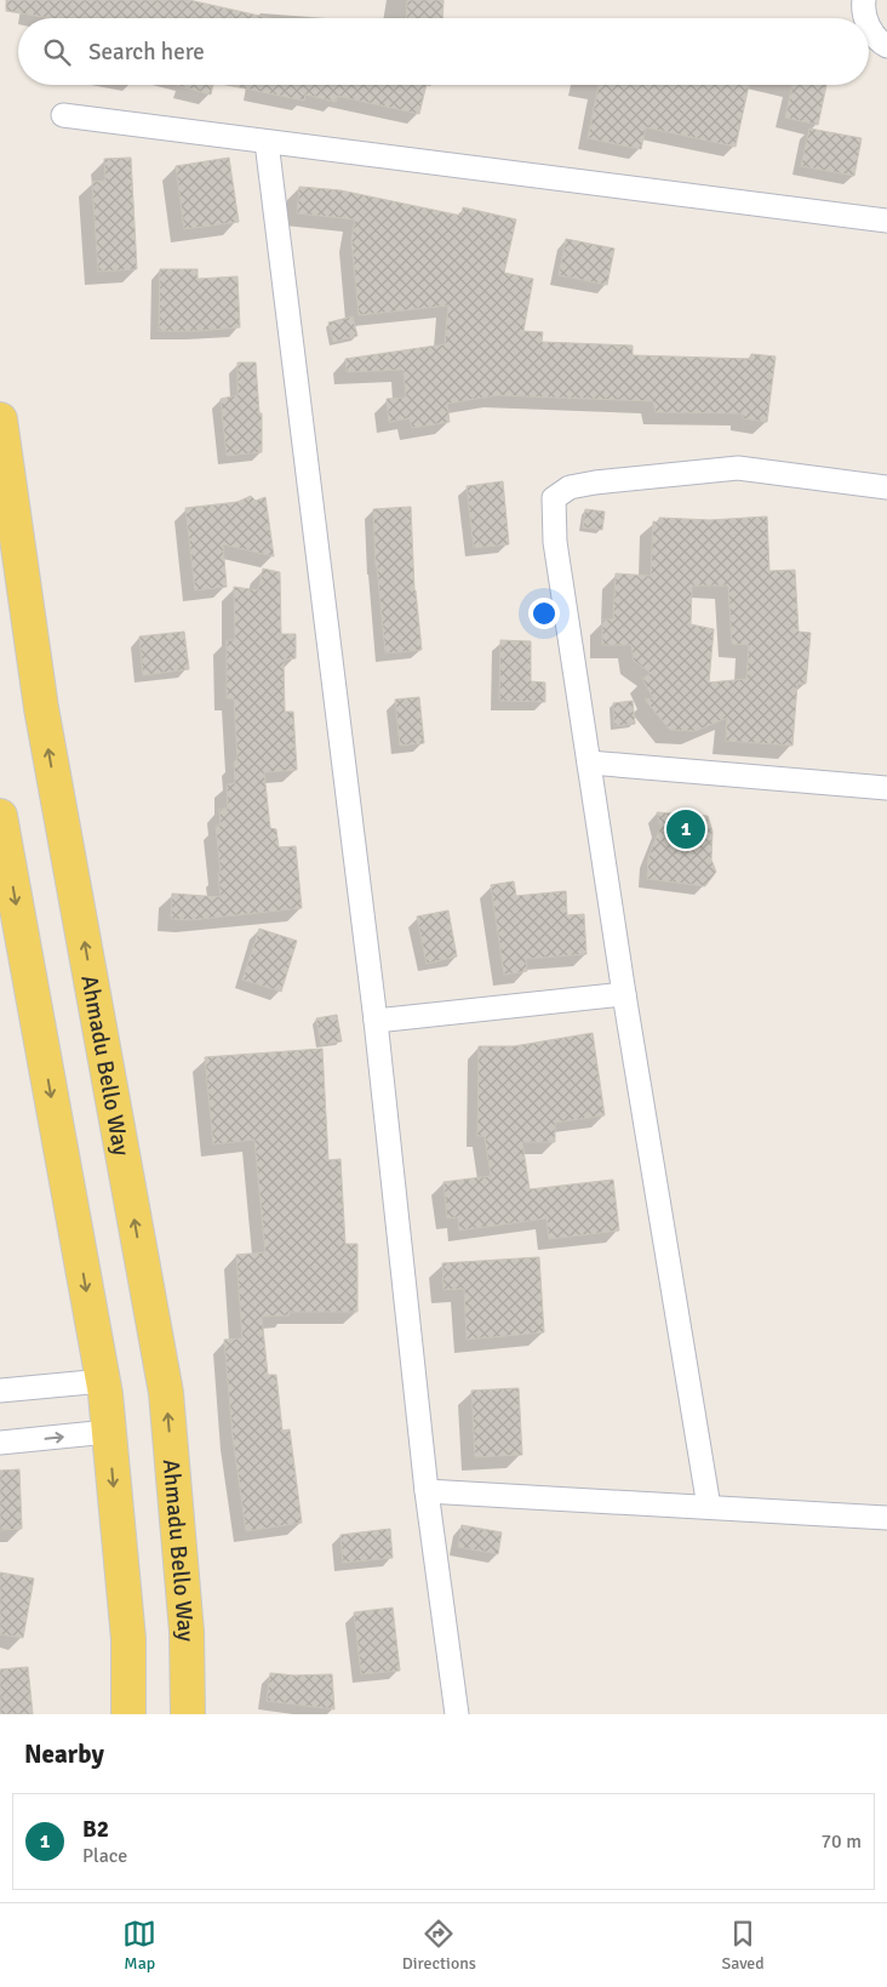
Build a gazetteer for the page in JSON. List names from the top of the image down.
{
  "streets": {
    "main road": ["Ahmadu Bello Way"]
  },
  "page": {
    "search": "Search here",
    "pins": "1",
    "heading": "Nearby",
    "list": [
      {
        "mark": "1",
        "name": "B2",
        "note": "Place",
        "value": "70 m"
      }
    ],
    "nav": ["Map", "Directions", "Saved"]
  }
}
